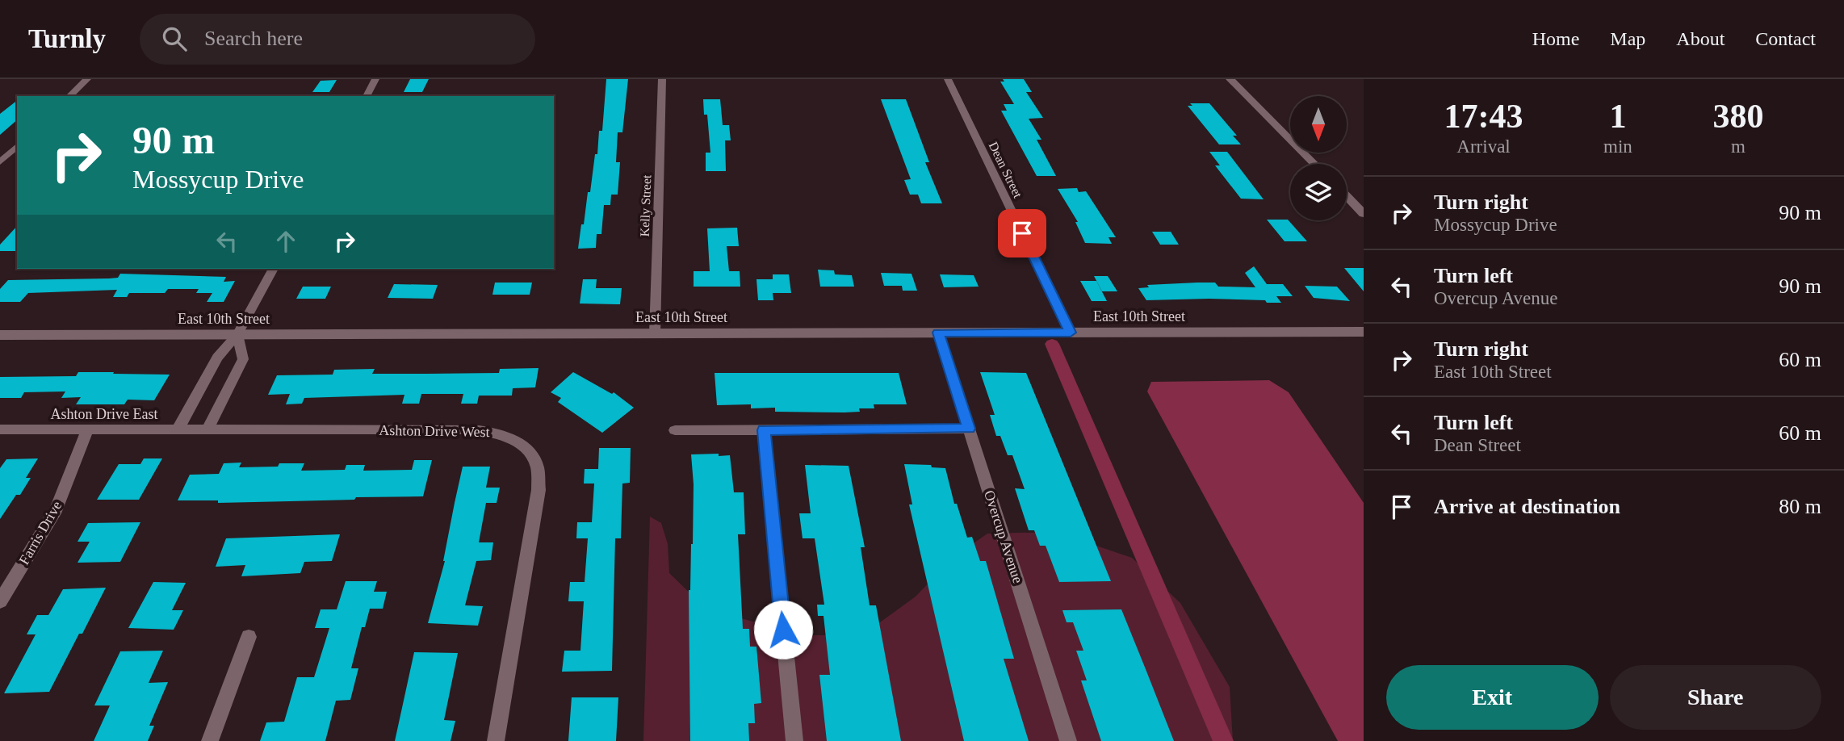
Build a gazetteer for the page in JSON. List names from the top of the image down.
{
  "streets": {
    "street": [
      "Dean Street",
      "Kelly Street",
      "East 10th Street",
      "Ashton Drive East",
      "Ashton Drive West",
      "Farris Drive",
      "Overcup Avenue"
    ]
  },
  "crossings": [
    ["Dean Street", "East 10th Street"],
    ["Kelly Street", "East 10th Street"],
    ["East 10th Street", "Overcup Avenue"],
    ["Ashton Drive East", "Ashton Drive West"],
    ["Ashton Drive East", "Farris Drive"]
  ],
  "north": "bottom",
  "page": {
    "header": "Turnly",
    "search": "Search here",
    "nav": [
      "Home",
      "Map",
      "About",
      "Contact"
    ],
    "eta": [
      "17:43",
      "Arrival",
      "1",
      "min",
      "380",
      "m"
    ],
    "turn": ["90 m", "Mossycup Drive"],
    "list": [
      {
        "name": "Turn right",
        "note": "Mossycup Drive",
        "value": "90 m"
      },
      {
        "name": "Turn left",
        "note": "Overcup Avenue",
        "value": "90 m"
      },
      {
        "name": "Turn right",
        "note": "East 10th Street",
        "value": "60 m"
      },
      {
        "name": "Turn left",
        "note": "Dean Street",
        "value": "60 m"
      },
      {
        "name": "Arrive at destination",
        "value": "80 m"
      }
    ],
    "buttons": ["Exit", "Share"]
  }
}
